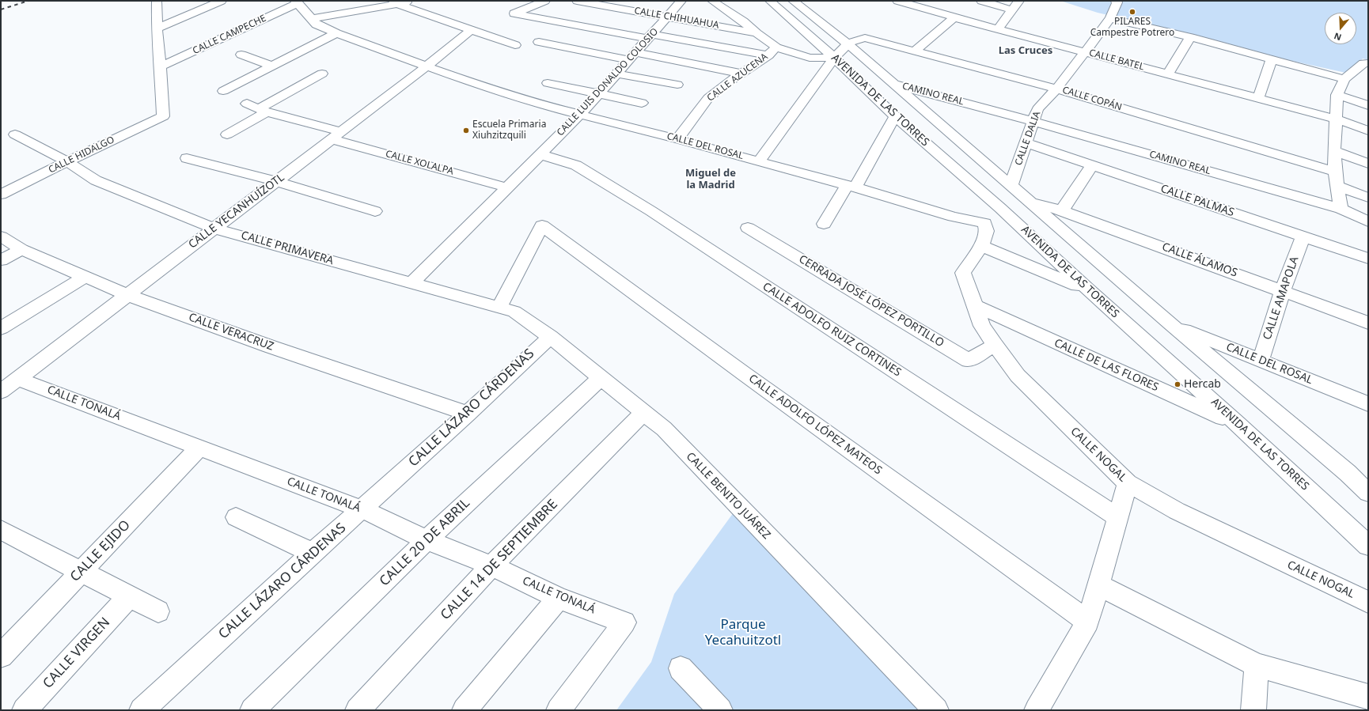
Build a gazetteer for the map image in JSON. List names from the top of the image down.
{
  "streets": {
    "street": [
      "CALLE CHIHUAHUA",
      "CALLE CAMPECHE",
      "CALLE BATEL",
      "CALLE AZUCENA",
      "CALLE LUIS DONALDO COLOSIO",
      "CAMINO REAL",
      "CALLE COPÁN",
      "AVENIDA DE LAS TORRES",
      "CALLE DALIA",
      "CALLE DEL ROSAL",
      "CALLE HIDALGO",
      "CALLE XOLALPA",
      "CALLE PALMAS",
      "CALLE YECANHUÍZOTL",
      "CALLE PRIMAVERA",
      "CALLE ÁLAMOS",
      "CALLE AMAPOLA",
      "CERRADA JOSÉ LÓPEZ PORTILLO",
      "CALLE ADOLFO RUIZ CORTINES",
      "CALLE VERACRUZ",
      "CALLE DE LAS FLORES",
      "CALLE TONALÁ",
      "CALLE LÁZARO CÁRDENAS",
      "CALLE ADOLFO LÓPEZ MATEOS",
      "CALLE NOGAL",
      "CALLE BENITO JUÁREZ",
      "CALLE 20 DE ABRIL",
      "CALLE EJIDO",
      "CALLE 14 DE SEPTIEMBRE",
      "CALLE VIRGEN"
    ]
  },
  "crossings": [
    ["CALLE CHIHUAHUA", "CALLE LUIS DONALDO COLOSIO"],
    ["CALLE CAMPECHE", "CALLE DEL ROSAL"],
    ["CALLE CAMPECHE", "CALLE HIDALGO"],
    ["CALLE BATEL", "CALLE DALIA"],
    ["CALLE AZUCENA", "CALLE DEL ROSAL"],
    ["CALLE LUIS DONALDO COLOSIO", "CALLE DEL ROSAL"],
    ["CALLE LUIS DONALDO COLOSIO", "CALLE XOLALPA"],
    ["CALLE LUIS DONALDO COLOSIO", "CALLE PRIMAVERA"],
    ["CALLE LUIS DONALDO COLOSIO", "CALLE ADOLFO RUIZ CORTINES"],
    ["CAMINO REAL", "AVENIDA DE LAS TORRES"],
    ["CAMINO REAL", "CALLE DALIA"],
    ["CALLE COPÁN", "AVENIDA DE LAS TORRES"],
    ["CALLE COPÁN", "CALLE DALIA"],
    ["AVENIDA DE LAS TORRES", "CALLE DALIA"],
    ["AVENIDA DE LAS TORRES", "CALLE DEL ROSAL"],
    ["AVENIDA DE LAS TORRES", "CALLE ÁLAMOS"],
    ["AVENIDA DE LAS TORRES", "CALLE DE LAS FLORES"],
    ["CALLE DALIA", "CALLE PALMAS"],
    ["CALLE DEL ROSAL", "CALLE YECANHUÍZOTL"],
    ["CALLE DEL ROSAL", "CALLE AMAPOLA"],
    ["CALLE DEL ROSAL", "CALLE NOGAL"],
    ["CALLE HIDALGO", "CALLE PRIMAVERA"],
    ["CALLE XOLALPA", "CALLE YECANHUÍZOTL"],
    ["CALLE PALMAS", "CALLE AMAPOLA"],
    ["CALLE YECANHUÍZOTL", "CALLE PRIMAVERA"],
    ["CALLE YECANHUÍZOTL", "CALLE VERACRUZ"],
    ["CALLE YECANHUÍZOTL", "CALLE TONALÁ"],
    ["CALLE PRIMAVERA", "CALLE ADOLFO LÓPEZ MATEOS"],
    ["CALLE PRIMAVERA", "CALLE BENITO JUÁREZ"],
    ["CALLE ÁLAMOS", "CALLE AMAPOLA"],
    ["CERRADA JOSÉ LÓPEZ PORTILLO", "CALLE NOGAL"],
    ["CALLE VERACRUZ", "CALLE LÁZARO CÁRDENAS"],
    ["CALLE DE LAS FLORES", "CALLE NOGAL"],
    ["CALLE TONALÁ", "CALLE LÁZARO CÁRDENAS"],
    ["CALLE TONALÁ", "CALLE 20 DE ABRIL"],
    ["CALLE TONALÁ", "CALLE EJIDO"],
    ["CALLE TONALÁ", "CALLE 14 DE SEPTIEMBRE"],
    ["CALLE LÁZARO CÁRDENAS", "CALLE BENITO JUÁREZ"],
    ["CALLE ADOLFO LÓPEZ MATEOS", "CALLE BENITO JUÁREZ"],
    ["CALLE BENITO JUÁREZ", "CALLE 20 DE ABRIL"],
    ["CALLE BENITO JUÁREZ", "CALLE 14 DE SEPTIEMBRE"]
  ],
  "districts": ["Las Cruces", "Miguel de la Madrid"],
  "parks": ["Parque Yecahuitzotl"],
  "places": ["PILARES Campestre Potrero", "Escuela Primaria Xiuhzitzquili", "Hercab"],
  "north": "bottom"
}
